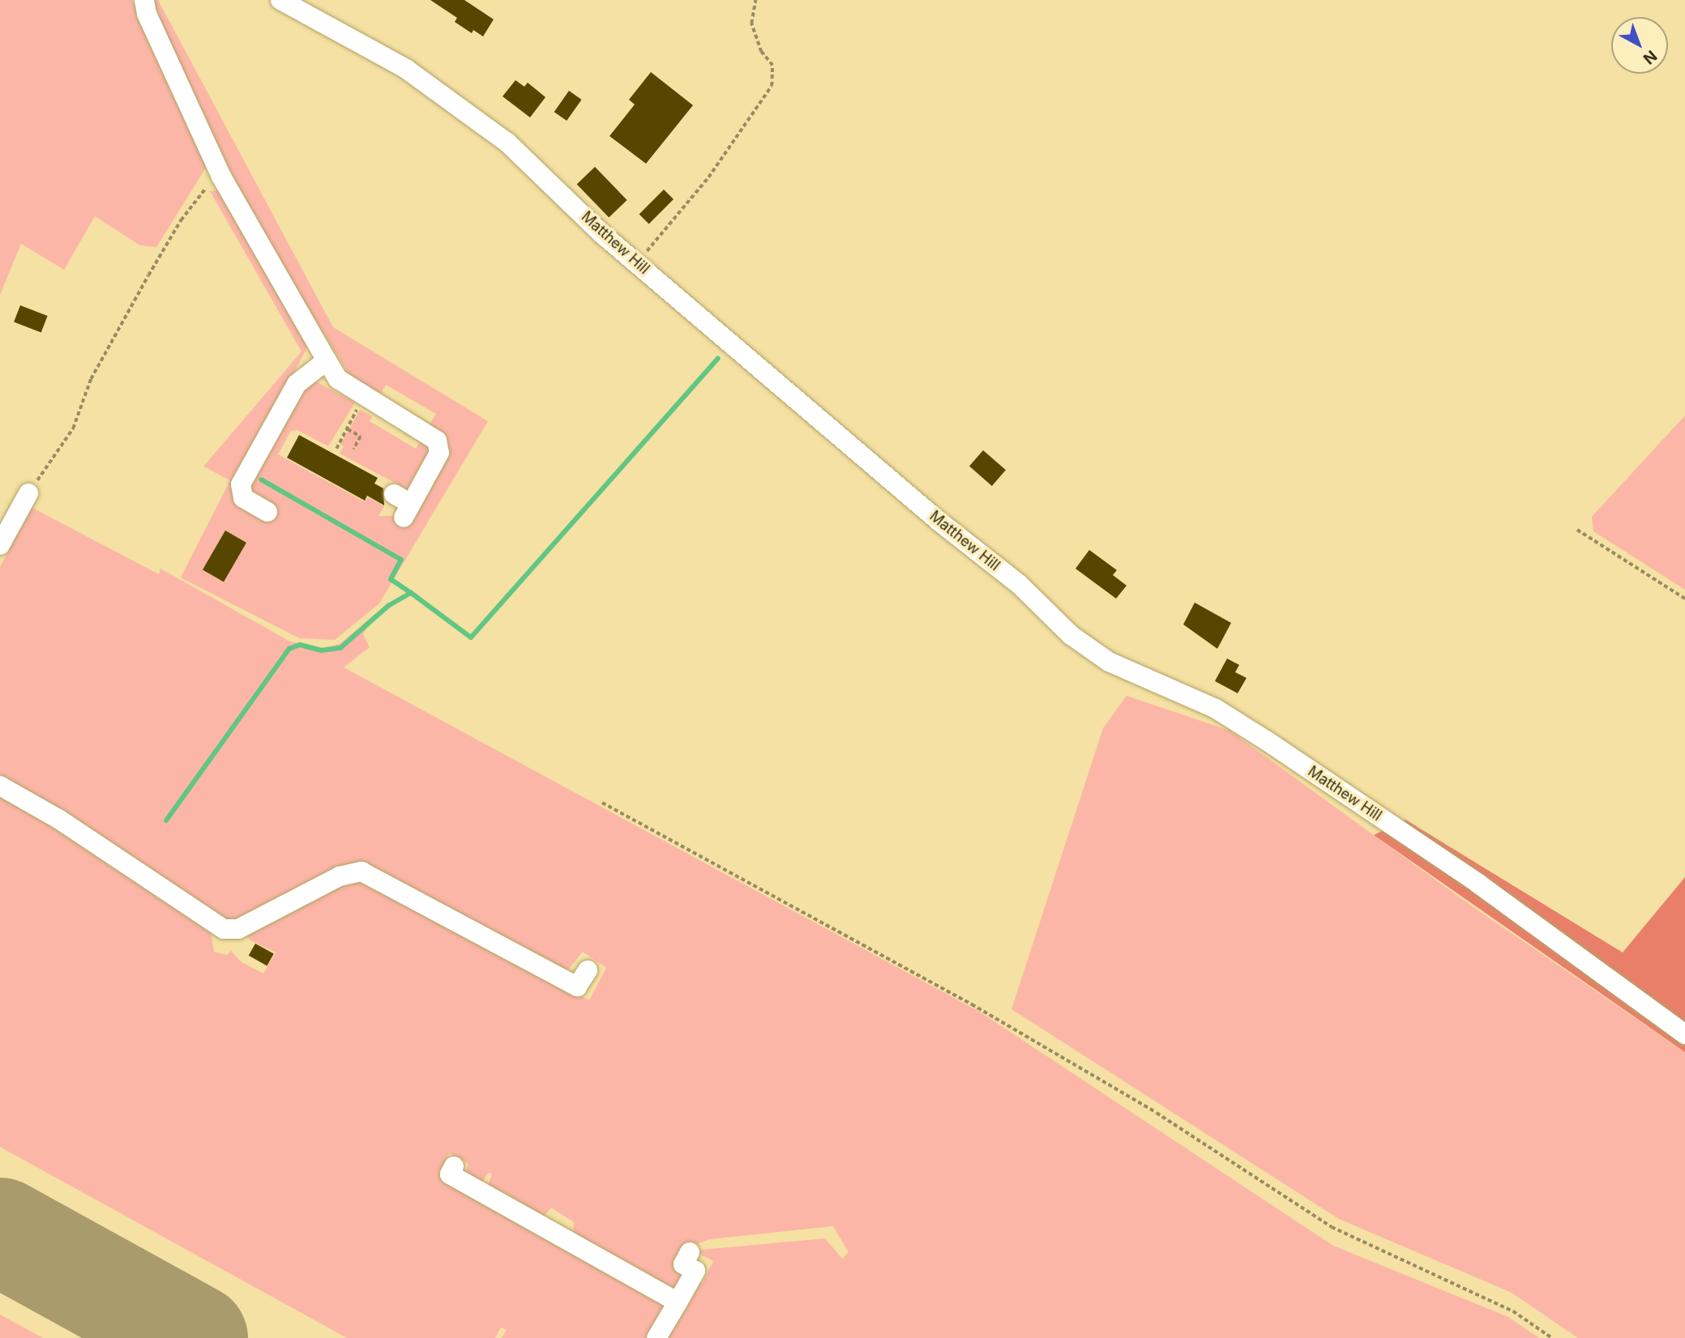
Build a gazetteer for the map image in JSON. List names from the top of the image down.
{
  "streets": {
    "street": ["Matthew Hill"]
  },
  "north": "bottom right"
}
